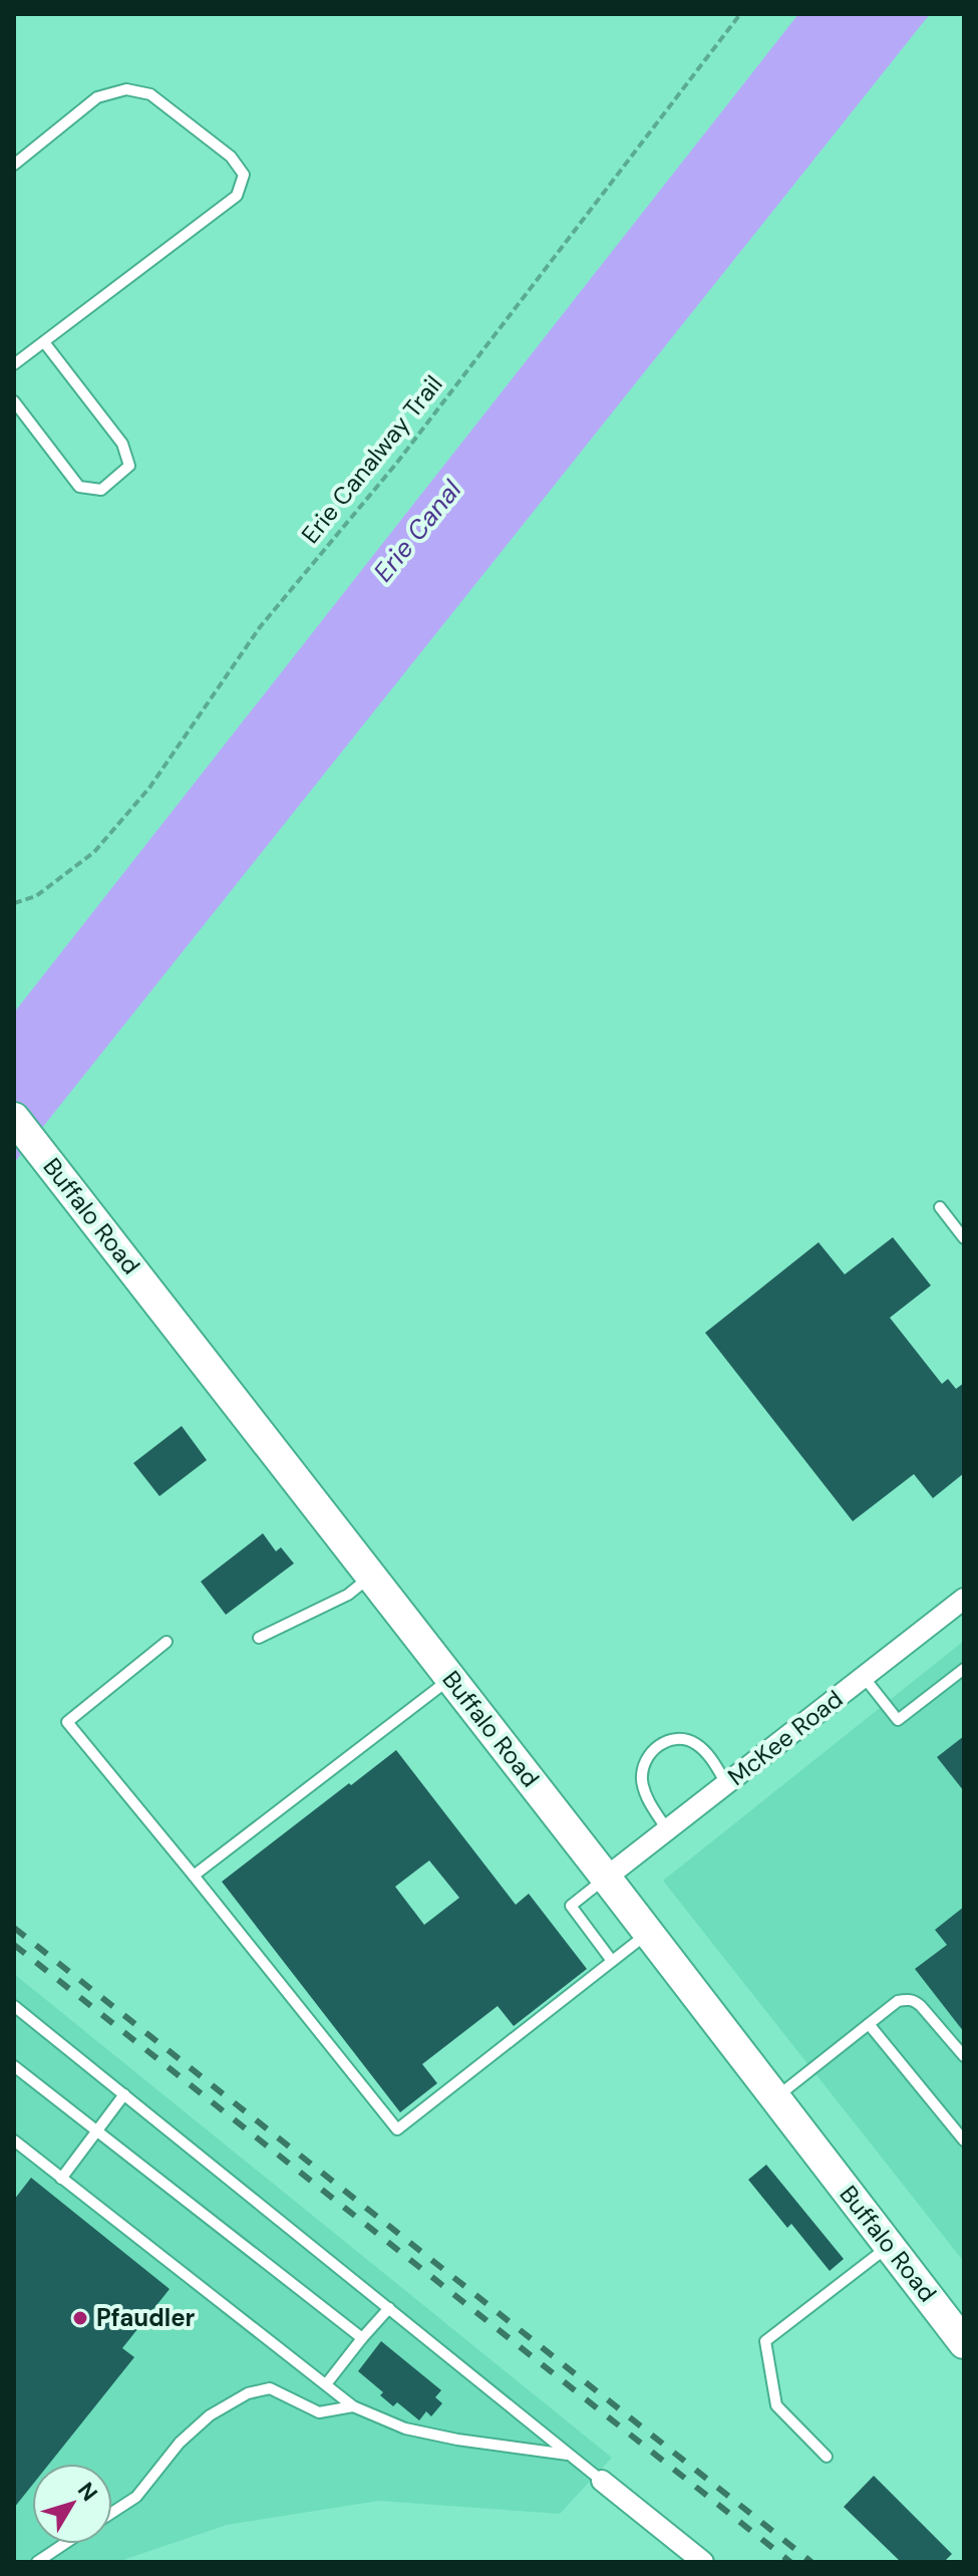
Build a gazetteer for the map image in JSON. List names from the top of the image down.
{
  "streets": {
    "main road": ["Buffalo Road"],
    "street": ["McKee Road"],
    "path": ["Erie Canalway Trail"]
  },
  "crossings": [
    ["Buffalo Road", "McKee Road"]
  ],
  "water": ["Erie Canal"],
  "places": ["Pfaudler"],
  "north": "top right"
}
